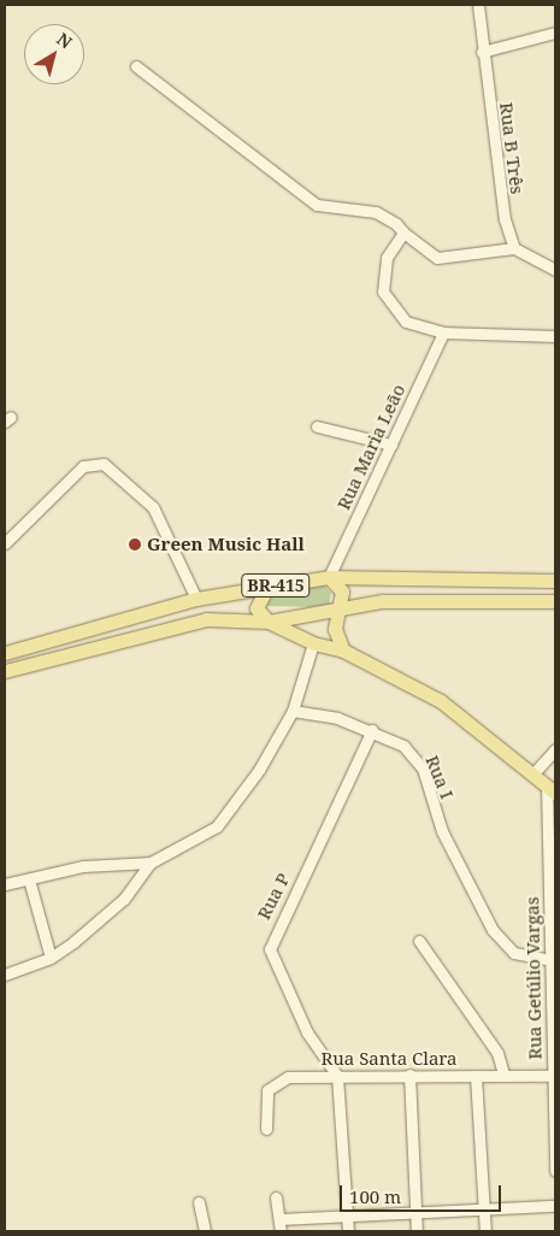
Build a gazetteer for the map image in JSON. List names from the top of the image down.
{
  "streets": {
    "main road": ["BR-415"],
    "street": [
      "Rua B Três",
      "Rua Maria Leão",
      "Rua I",
      "Rua P",
      "Rua Getúlio Vargas",
      "Rua Santa Clara"
    ]
  },
  "crossings": [
    ["Rua Maria Leão", "BR-415"],
    ["Rua I", "Rua P"],
    ["Rua I", "Rua Getúlio Vargas"],
    ["Rua P", "Rua Santa Clara"],
    ["Rua Getúlio Vargas", "Rua Santa Clara"]
  ],
  "places": ["Green Music Hall"],
  "scale_bar": "100 m",
  "north": "top right"
}
